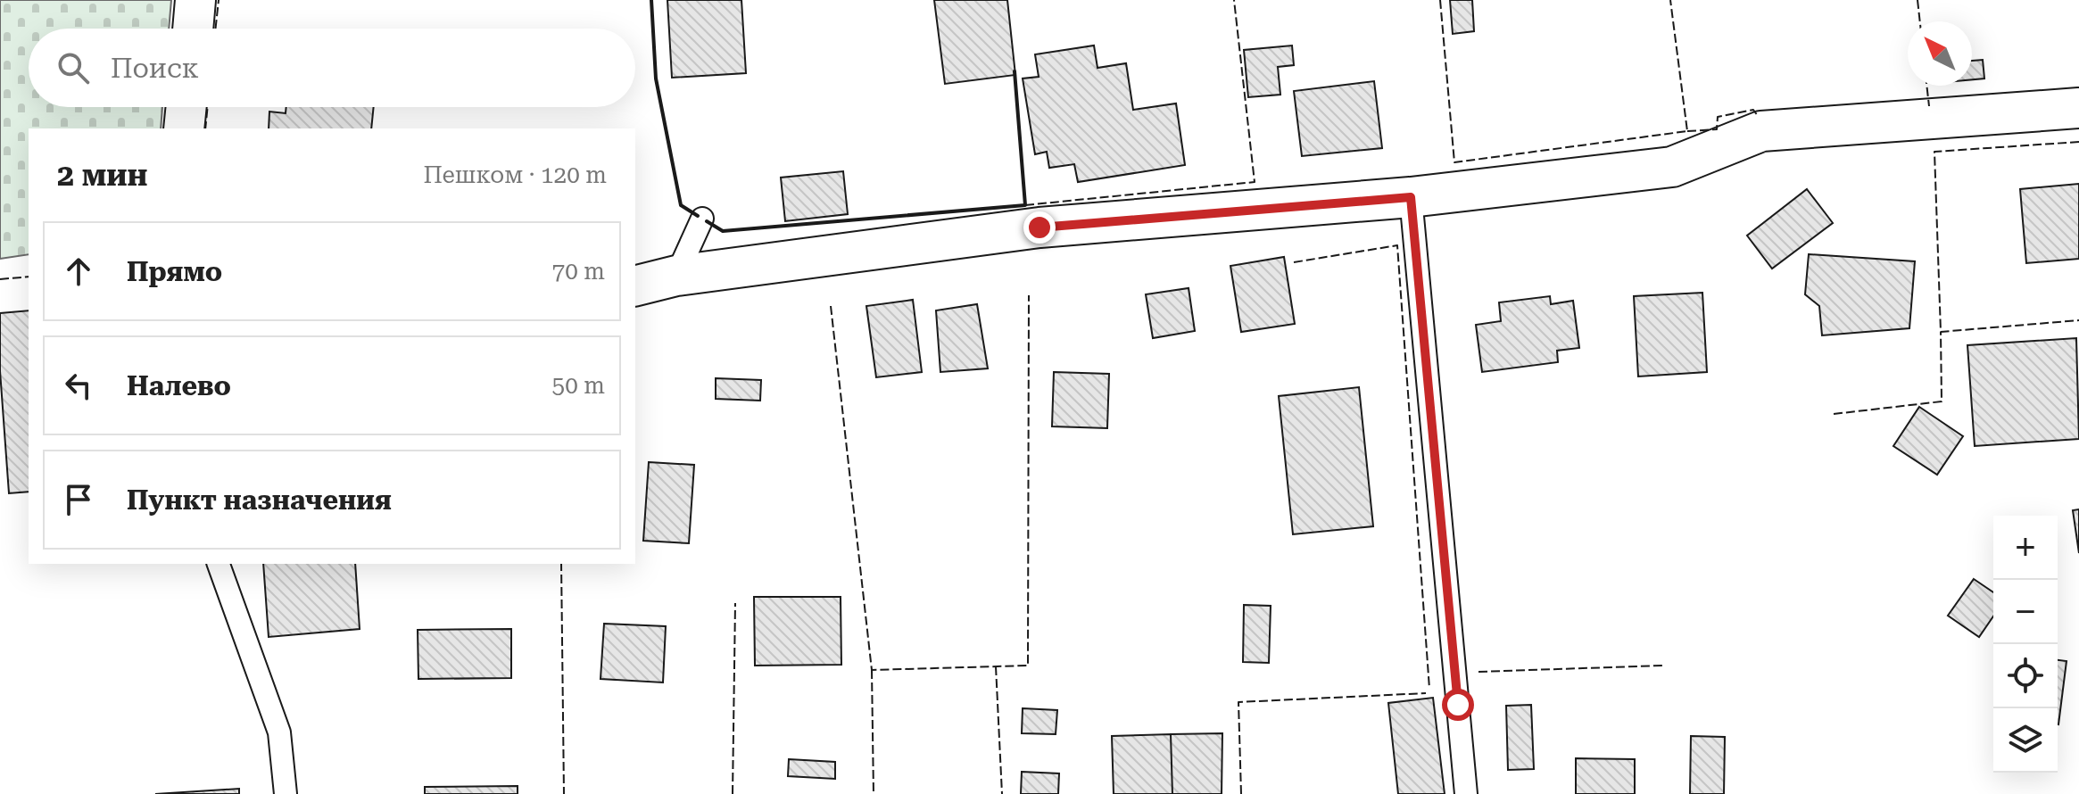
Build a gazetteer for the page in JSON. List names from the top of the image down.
{
  "north": "top left",
  "page": {
    "search": "Поиск",
    "heading": ["2 мин", "Пешком · 120 m"],
    "list": [
      ["Прямо", "70 m"],
      ["Налево", "50 m"],
      "Пункт назначения"
    ],
    "map_buttons": ["+", "−"]
  }
}
